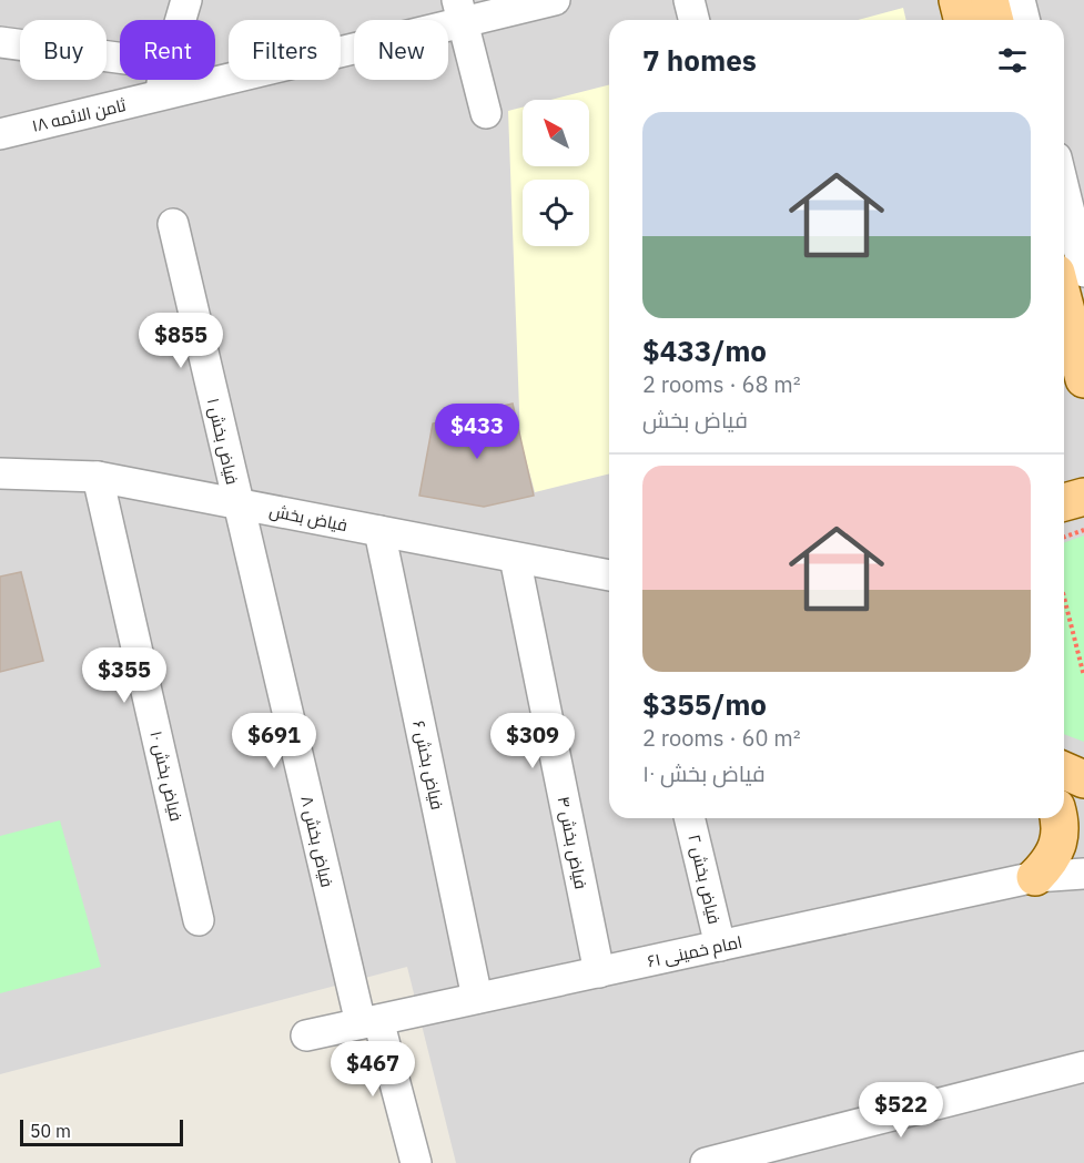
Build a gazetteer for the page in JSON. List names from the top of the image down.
{
  "streets": {
    "street": [
      "ثامن الائمه ۱۸",
      "فیاض بخش ۱",
      "فیاض بخش",
      "فیاض بخش ۶",
      "فیاض بخش ۱۰",
      "فیاض بخش ۸",
      "فیاض بخش ۴",
      "فیاض بخش ۲",
      "امام خمینی ۶۱"
    ]
  },
  "crossings": [
    ["فیاض بخش ۱", "فیاض بخش"],
    ["فیاض بخش ۱", "فیاض بخش ۸"],
    ["فیاض بخش", "فیاض بخش ۶"],
    ["فیاض بخش", "فیاض بخش ۱۰"],
    ["فیاض بخش", "فیاض بخش ۸"],
    ["فیاض بخش", "فیاض بخش ۴"],
    ["فیاض بخش ۶", "امام خمینی ۶۱"],
    ["فیاض بخش ۸", "امام خمینی ۶۱"],
    ["فیاض بخش ۴", "امام خمینی ۶۱"],
    ["فیاض بخش ۲", "امام خمینی ۶۱"]
  ],
  "scale_bar": "50 m",
  "north": "top left",
  "page": {
    "chip": [
      "Buy",
      "Rent",
      "Filters",
      "New"
    ],
    "heading": "7 homes",
    "list": [
      {
        "name": "$433/mo",
        "note": "2 rooms · 68 m² · فیاض بخش"
      },
      {
        "name": "$355/mo",
        "note": "2 rooms · 60 m² · فیاض بخش ۱۰"
      }
    ],
    "price": [
      "$855",
      "$433",
      "$355",
      "$691",
      "$309",
      "$467",
      "$522"
    ],
    "scale": "50 m"
  }
}
